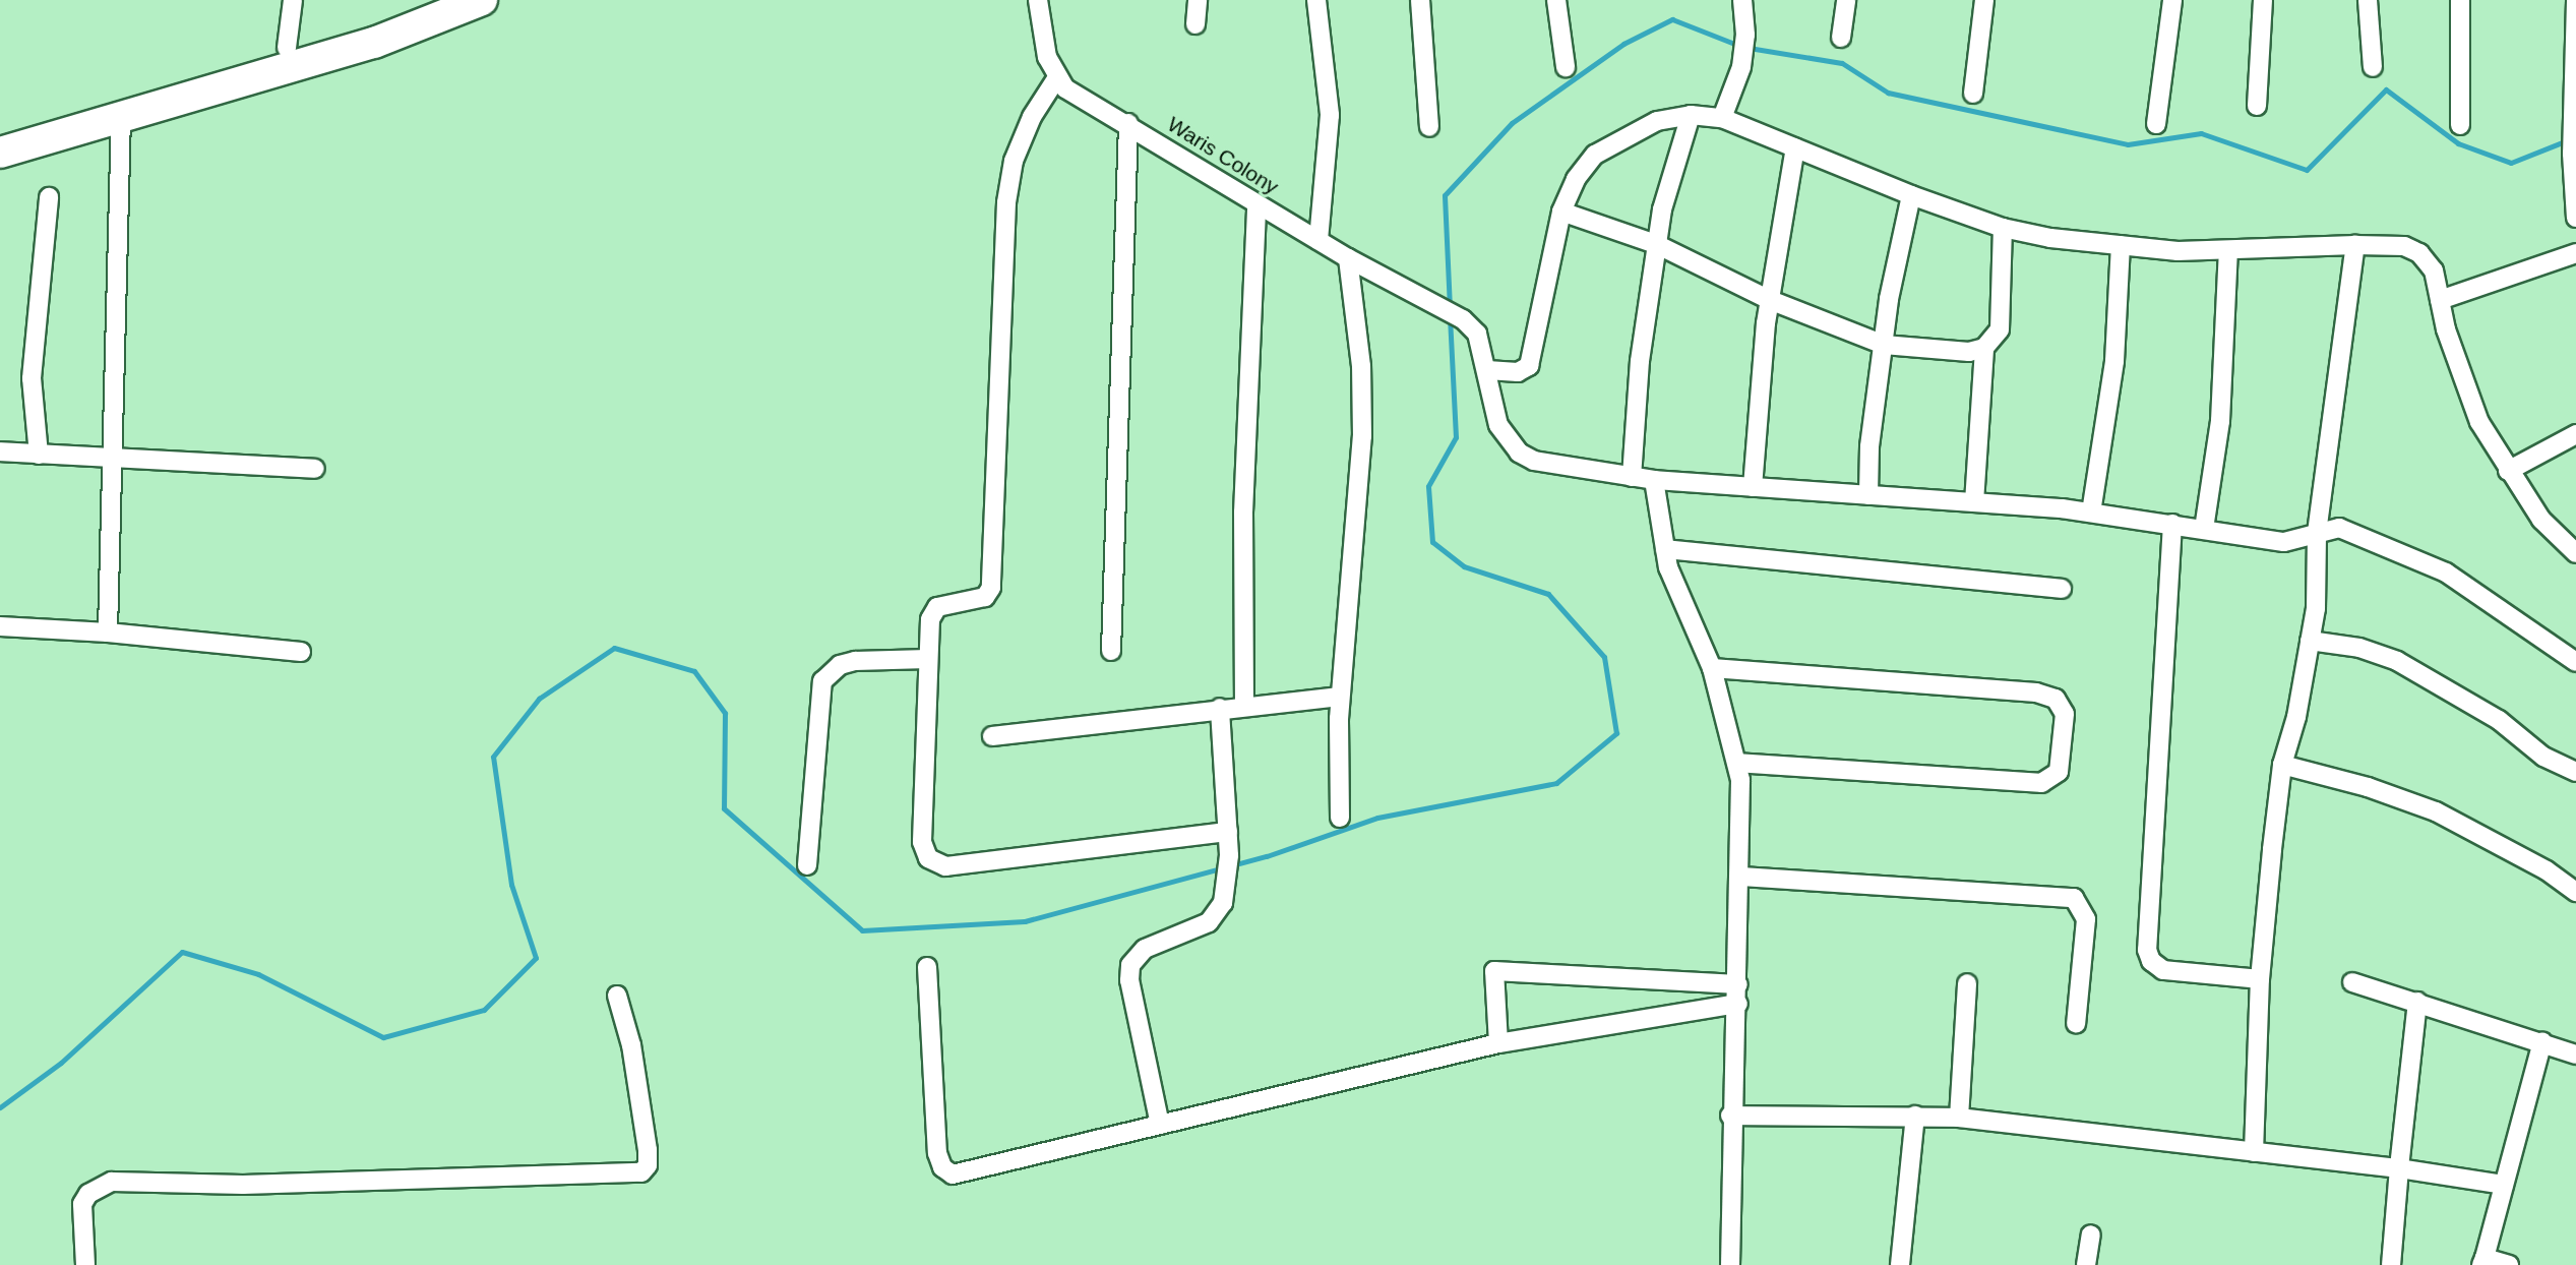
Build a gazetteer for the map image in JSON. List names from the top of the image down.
{
  "streets": {
    "street": ["Waris Colony"]
  }
}
